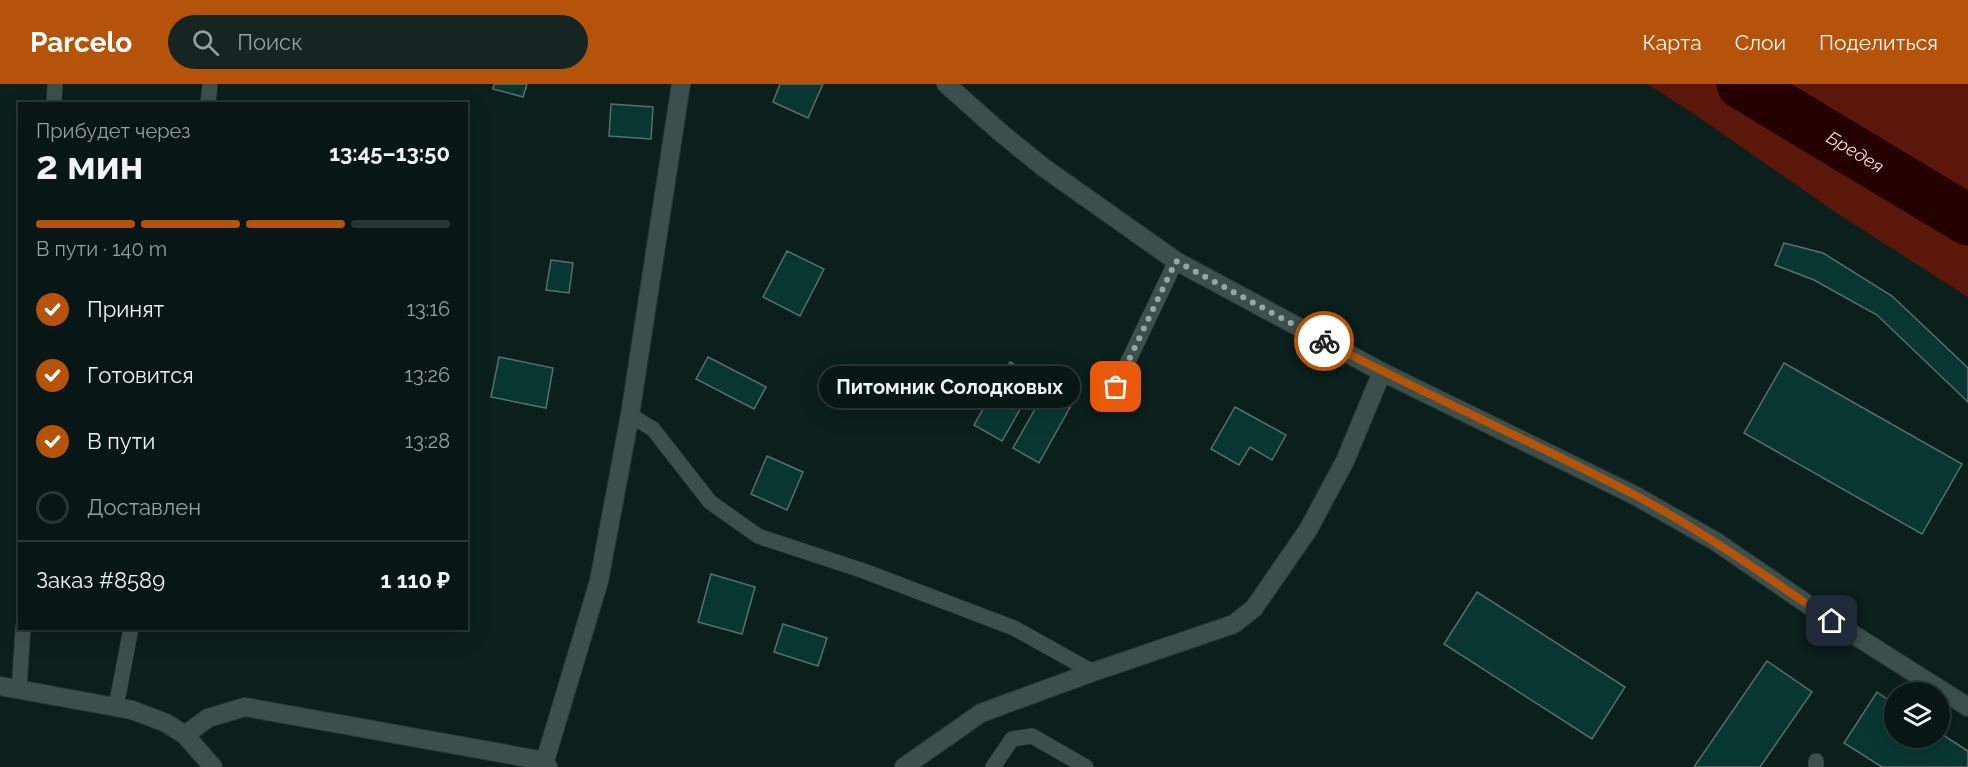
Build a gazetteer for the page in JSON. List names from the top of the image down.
{
  "water": ["Бредея"],
  "places": ["Питомник Солодковых"],
  "page": {
    "header": "Parcelo",
    "search": "Поиск",
    "nav": ["Карта", "Слои", "Поделиться"],
    "heading": ["2 мин", "Прибудет через", "13:45–13:50"],
    "panel": ["Заказ #8589", "1 110 ₽"],
    "bar": "В пути · 140 m",
    "list": [
      ["Принят", "13:16"],
      ["Готовится", "13:26"],
      ["В пути", "13:28"],
      "Доставлен"
    ],
    "bubble": "Питомник Солодковых"
  }
}
